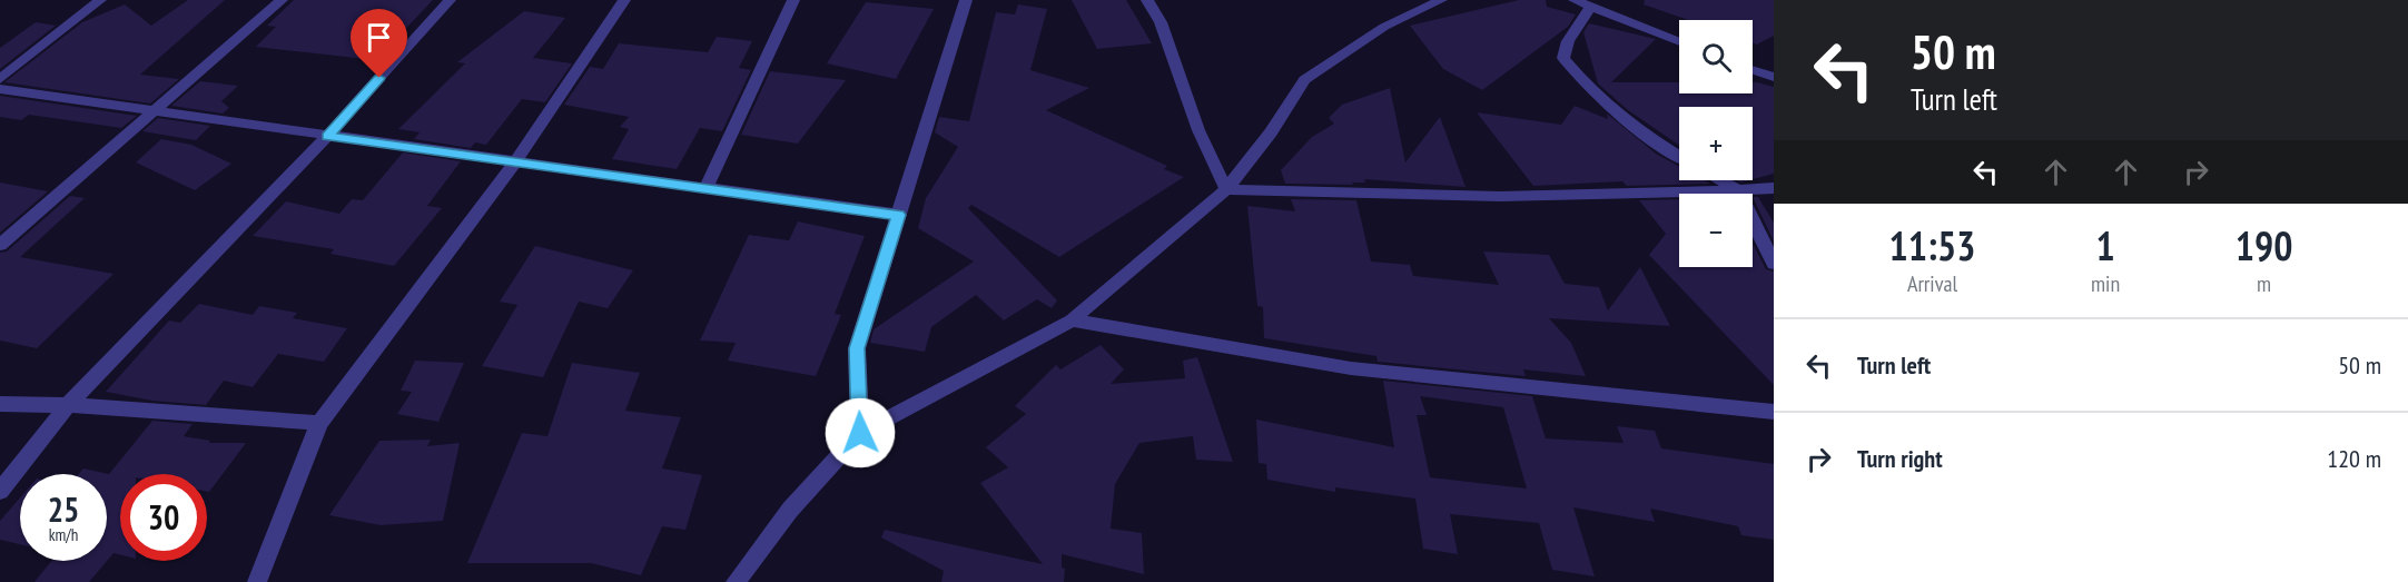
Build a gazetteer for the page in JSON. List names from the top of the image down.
{
  "page": {
    "turn": ["50 m", "Turn left"],
    "map_buttons": ["+", "−"],
    "eta": [
      "11:53",
      "Arrival",
      "1",
      "min",
      "190",
      "m"
    ],
    "list": [
      {
        "name": "Turn left",
        "value": "50 m"
      },
      {
        "name": "Turn right",
        "value": "120 m"
      }
    ],
    "speed": "25 km/h",
    "limit": "30"
  }
}
